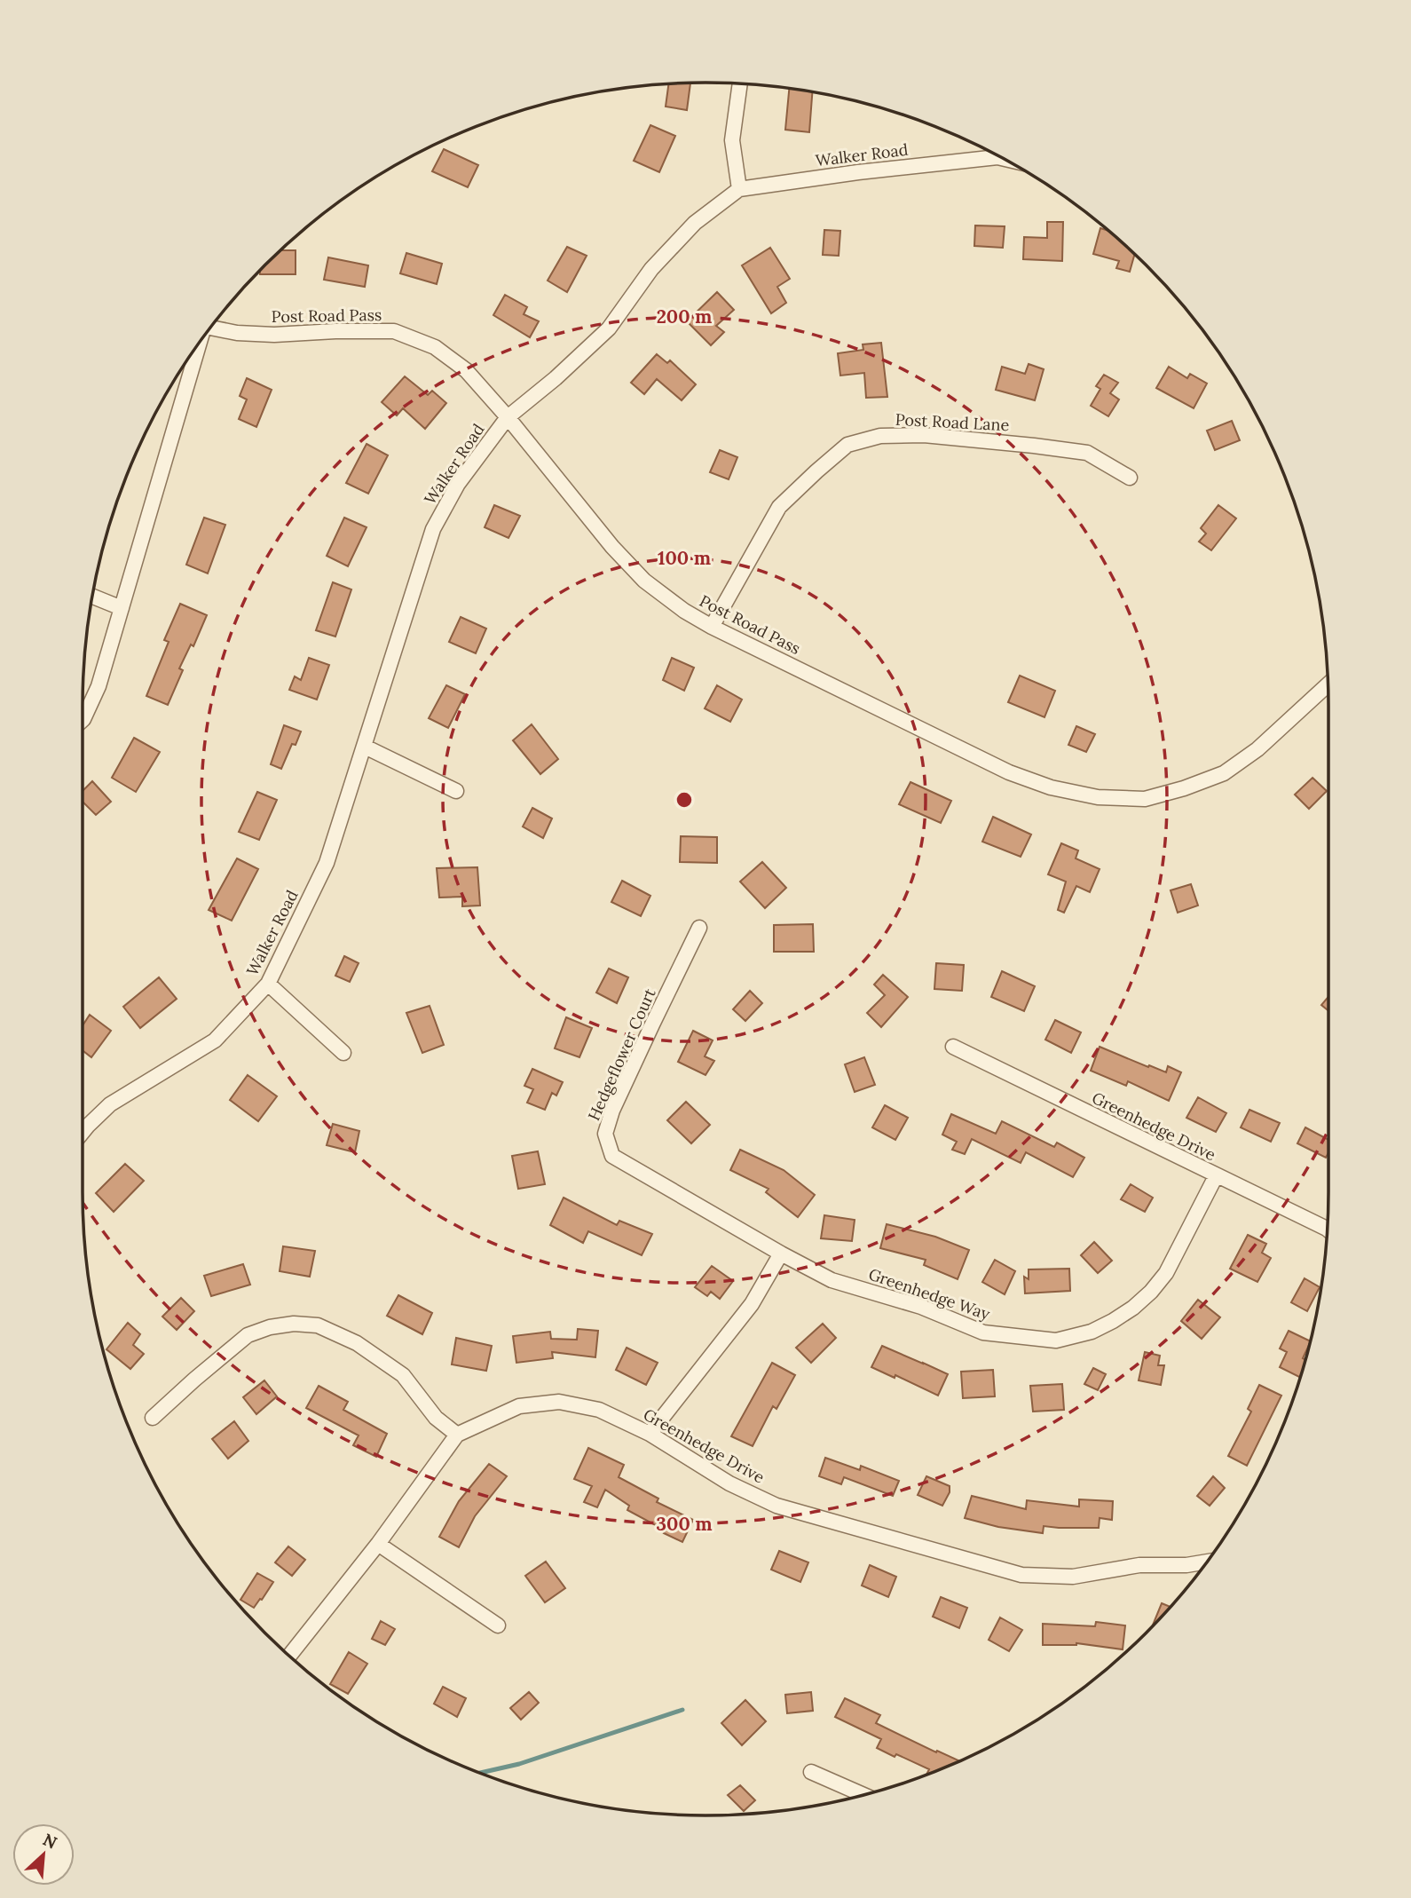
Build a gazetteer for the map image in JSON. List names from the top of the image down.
{
  "streets": {
    "street": [
      "Walker Road",
      "Post Road Pass",
      "Post Road Lane",
      "Hedgeflower Court",
      "Greenhedge Drive",
      "Greenhedge Way"
    ]
  },
  "crossings": [
    ["Walker Road", "Post Road Pass"],
    ["Post Road Pass", "Post Road Lane"],
    ["Hedgeflower Court", "Greenhedge Way"],
    ["Greenhedge Drive", "Greenhedge Way"]
  ],
  "north": "top right",
  "rings": ["200 m", "100 m", "300 m"]
}
